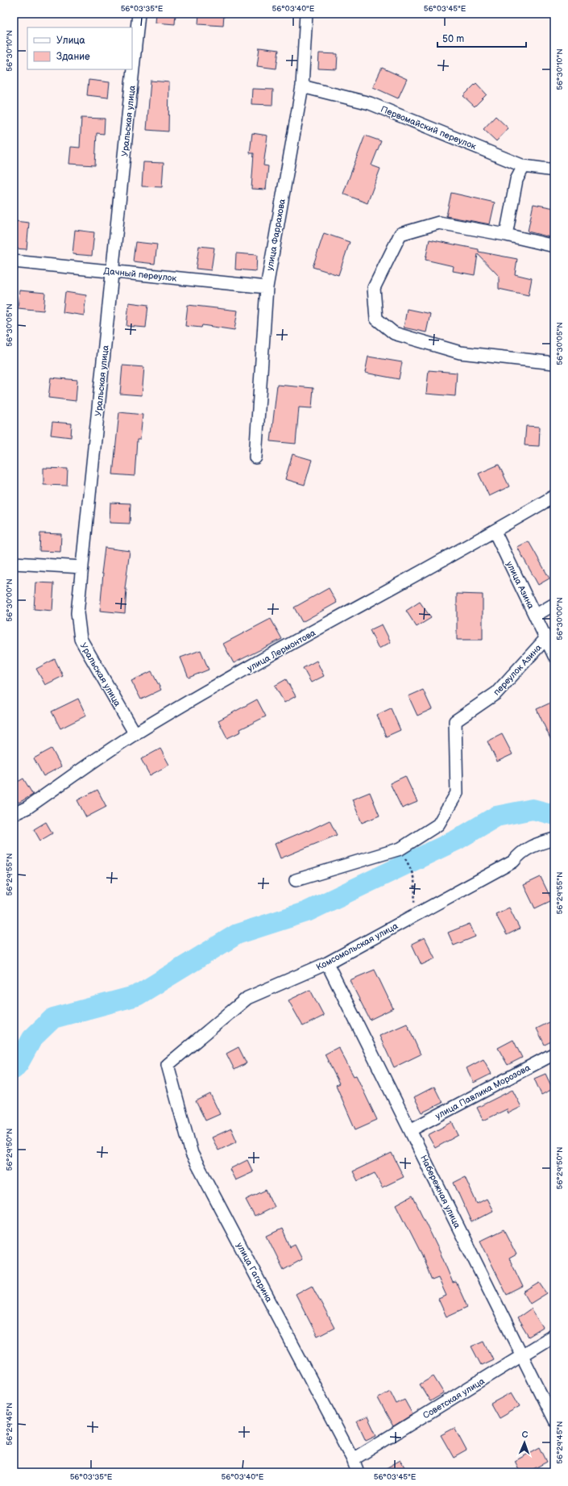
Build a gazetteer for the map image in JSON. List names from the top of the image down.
{
  "streets": {
    "street": [
      "Уральская улица",
      "Первомайский переулок",
      "улица Фаррахова",
      "Дачный переулок",
      "улица Азина",
      "улица Лермонтова",
      "переулок Азина",
      "Комсомольская улица",
      "улица Павлика Морозова",
      "Набережная улица",
      "улица Гагарина",
      "Советская улица"
    ]
  },
  "crossings": [
    ["Уральская улица", "Дачный переулок"],
    ["Уральская улица", "улица Лермонтова"],
    ["Первомайский переулок", "улица Фаррахова"],
    ["улица Фаррахова", "Дачный переулок"],
    ["улица Азина", "улица Лермонтова"],
    ["улица Азина", "переулок Азина"],
    ["Комсомольская улица", "Набережная улица"],
    ["Комсомольская улица", "улица Гагарина"],
    ["улица Павлика Морозова", "Набережная улица"],
    ["Набережная улица", "Советская улица"],
    ["улица Гагарина", "Советская улица"]
  ],
  "legend": ["Улица", "Здание"],
  "scale_bar": "50 m",
  "north": "top",
  "coordinates": [
    "56°03'35\"E",
    "56°03'40\"E",
    "56°03'45\"E",
    "56°30'10\"N",
    "56°30'05\"N",
    "56°30'00\"N",
    "56°29'55\"N",
    "56°29'50\"N",
    "56°29'45\"N"
  ]
}
